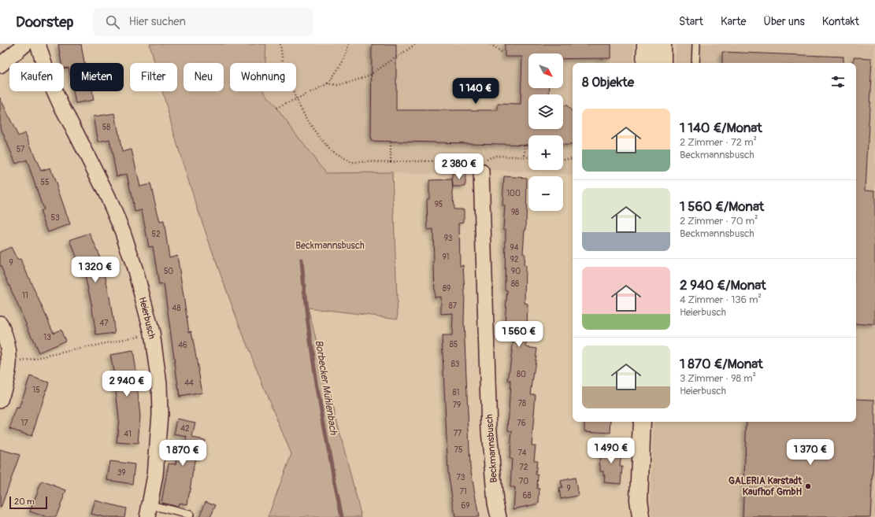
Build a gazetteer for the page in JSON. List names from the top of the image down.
{
  "streets": {
    "street": ["Heierbusch", "Beckmannsbusch"]
  },
  "water": ["Borbecker Mühlenbach"],
  "parks": ["Beckmannsbusch"],
  "places": ["GALERIA Karstadt Kaufhof GmbH"],
  "house_numbers": [
    "58",
    "57",
    "55",
    "100",
    "95",
    "98",
    "53",
    "52",
    "93",
    "94",
    "91",
    "92",
    "9",
    "50",
    "90",
    "88",
    "89",
    "11",
    "87",
    "48",
    "47",
    "13",
    "85",
    "46",
    "83",
    "80",
    "44",
    "15",
    "81",
    "78",
    "79",
    "17",
    "76",
    "42",
    "77",
    "41",
    "75",
    "74",
    "72",
    "39",
    "73",
    "70",
    "9",
    "71",
    "68",
    "69"
  ],
  "scale_bar": "20 m",
  "north": "bottom right",
  "page": {
    "header": "Doorstep",
    "search": "Hier suchen",
    "nav": [
      "Start",
      "Karte",
      "Über uns",
      "Kontakt"
    ],
    "map_buttons": ["+", "−"],
    "chip": [
      "Kaufen",
      "Mieten",
      "Filter",
      "Neu",
      "Wohnung"
    ],
    "heading": "8 Objekte",
    "price": [
      "1 140 €",
      "2 380 €",
      "1 320 €",
      "1 560 €",
      "2 940 €",
      "1 490 €",
      "1 370 €",
      "1 870 €"
    ],
    "list": [
      {
        "name": "1 140 €/Monat",
        "note": "2 Zimmer · 72 m² · Beckmannsbusch"
      },
      {
        "name": "1 560 €/Monat",
        "note": "2 Zimmer · 70 m² · Beckmannsbusch"
      },
      {
        "name": "2 940 €/Monat",
        "note": "4 Zimmer · 136 m² · Heierbusch"
      },
      {
        "name": "1 870 €/Monat",
        "note": "3 Zimmer · 98 m² · Heierbusch"
      }
    ],
    "scale": "20 m"
  }
}
